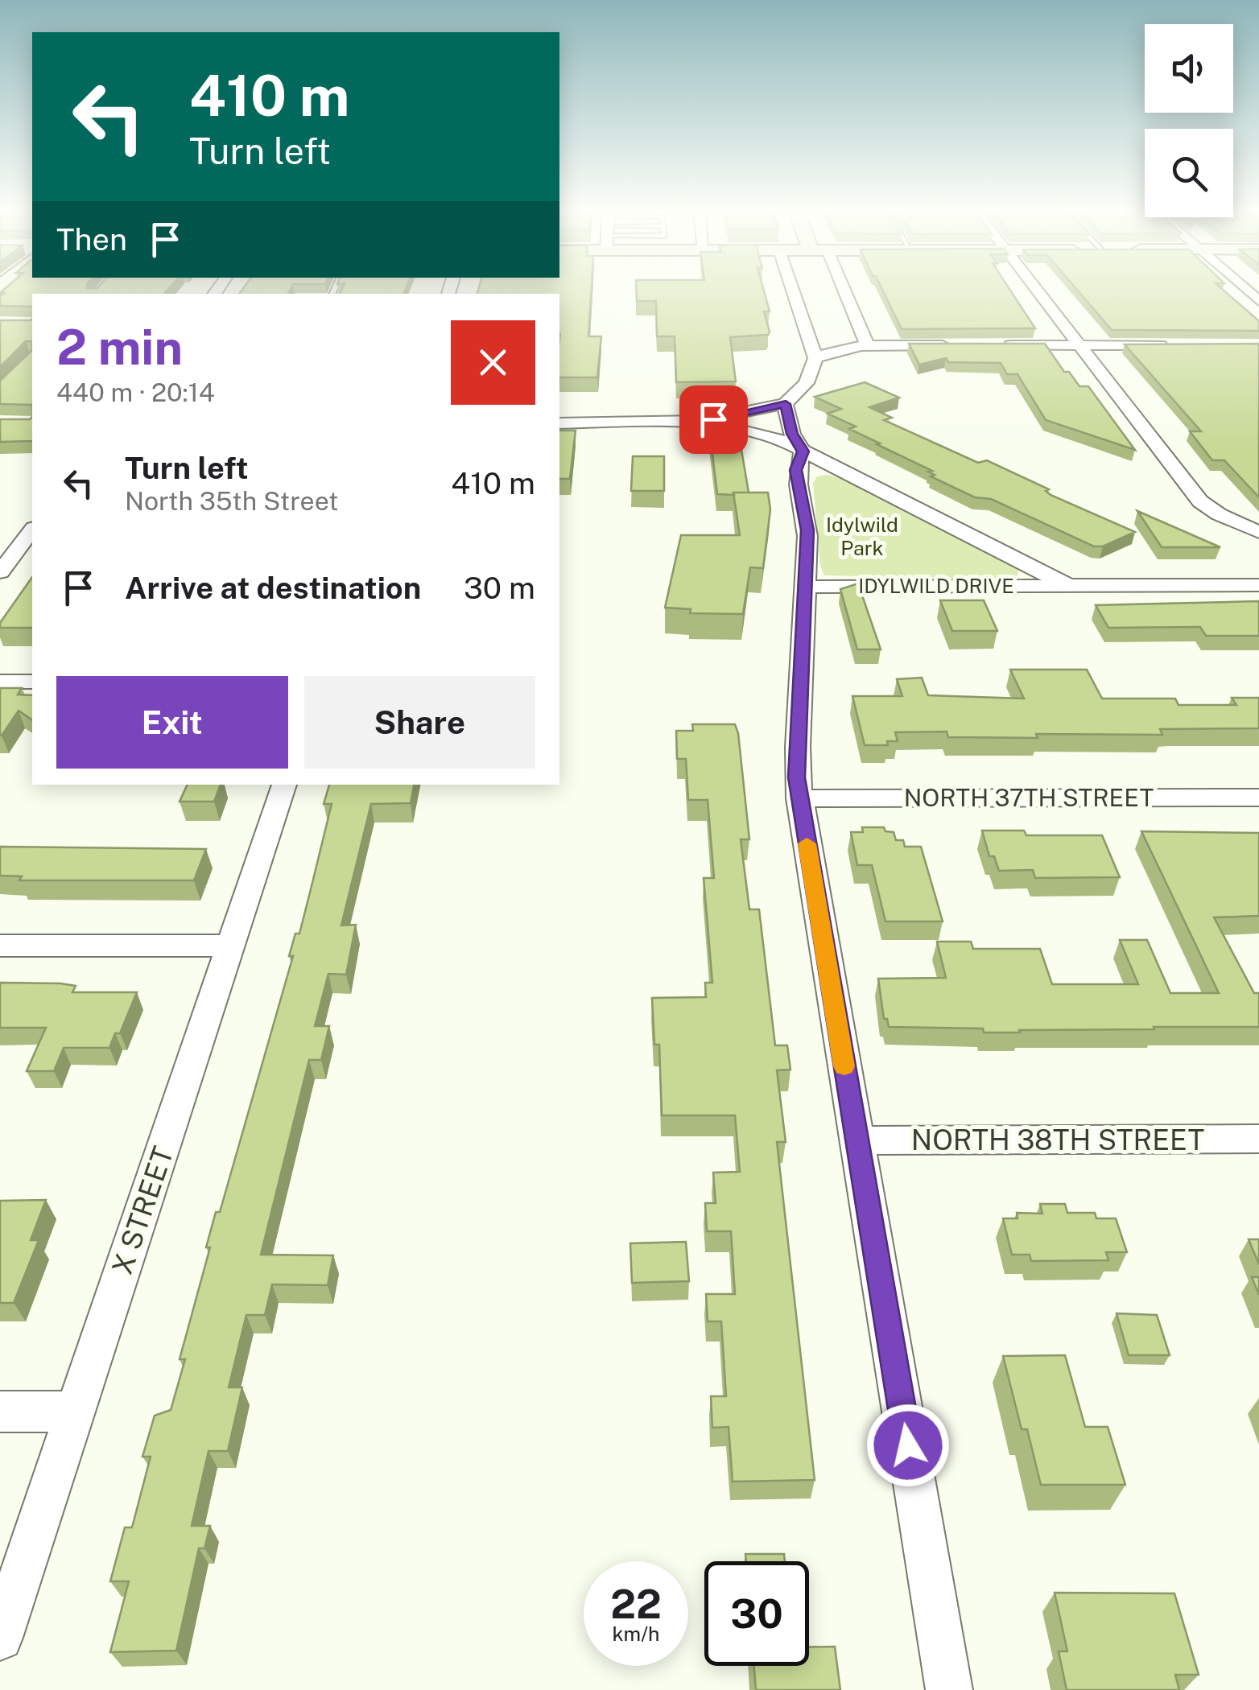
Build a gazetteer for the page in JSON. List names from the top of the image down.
{
  "streets": {
    "street": [
      "IDYLWILD DRIVE",
      "NORTH 37TH STREET",
      "NORTH 38TH STREET",
      "X STREET"
    ]
  },
  "parks": ["Idylwild Park"],
  "page": {
    "turn": ["410 m", "Turn left"],
    "then": "Then",
    "heading": ["2 min", "440 m · 20:14"],
    "list": [
      {
        "name": "Turn left",
        "note": "North 35th Street",
        "value": "410 m"
      },
      {
        "name": "Arrive at destination",
        "value": "30 m"
      }
    ],
    "buttons": ["Exit", "Share"],
    "speed": "22 km/h",
    "limit": "30"
  }
}
